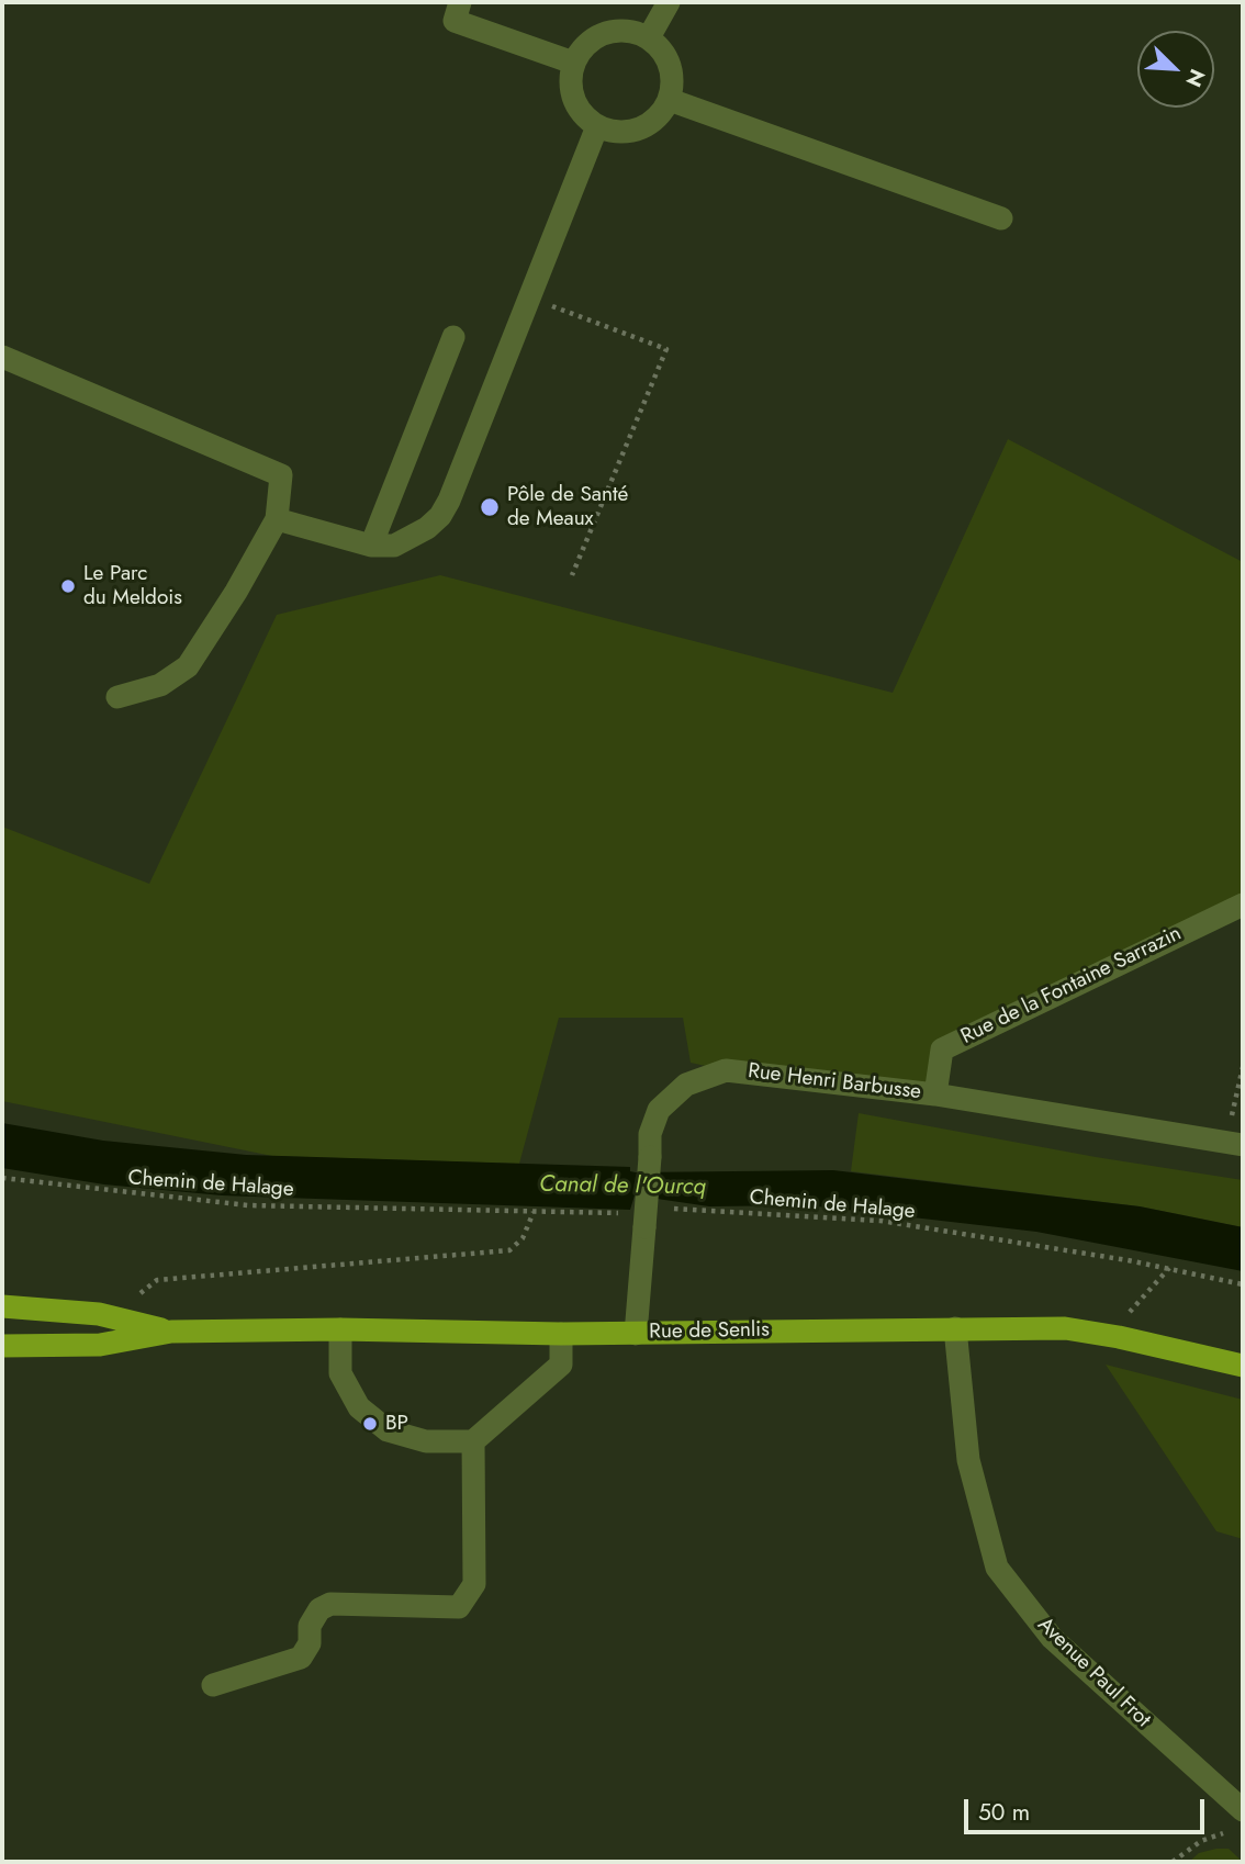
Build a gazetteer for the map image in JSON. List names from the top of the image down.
{
  "streets": {
    "main road": ["Rue de Senlis"],
    "street": ["Rue de la Fontaine Sarrazin", "Rue Henri Barbusse", "Avenue Paul Frot"],
    "path": ["Chemin de Halage"]
  },
  "crossings": [
    ["Rue de la Fontaine Sarrazin", "Rue Henri Barbusse"],
    ["Rue Henri Barbusse", "Chemin de Halage"],
    ["Rue Henri Barbusse", "Rue de Senlis"],
    ["Rue de Senlis", "Avenue Paul Frot"]
  ],
  "water": ["Canal de l'Ourcq"],
  "places": ["Pôle de Santé de Meaux", "Le Parc du Meldois", "BP"],
  "scale_bar": "50 m",
  "north": "bottom right"
}
